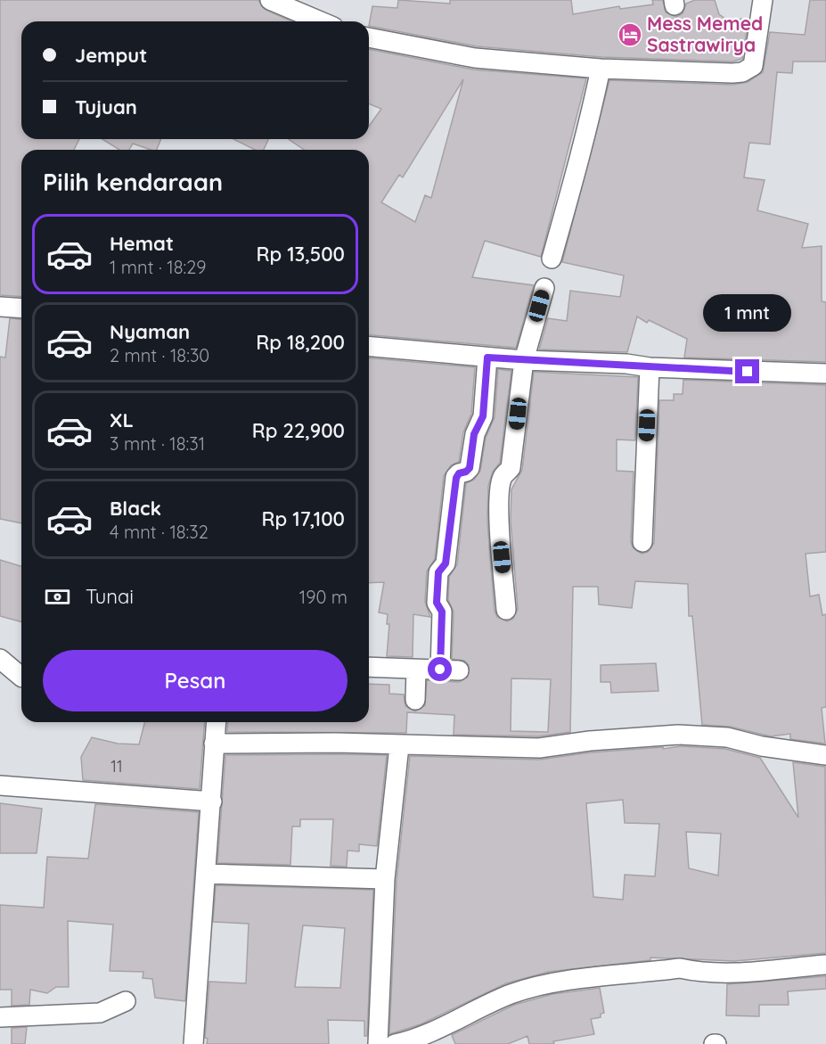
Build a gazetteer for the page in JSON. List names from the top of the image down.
{
  "places": {
    "hotel": ["Mess Memed Sastrawirya"]
  },
  "house_numbers": ["11"],
  "page": {
    "banner": ["Jemput", "Tujuan"],
    "heading": "Pilih kendaraan",
    "list": [
      {
        "name": "Hemat",
        "note": "1 mnt · 18:29",
        "value": "Rp 13,500"
      },
      {
        "name": "Nyaman",
        "note": "2 mnt · 18:30",
        "value": "Rp 18,200"
      },
      {
        "name": "XL",
        "note": "3 mnt · 18:31",
        "value": "Rp 22,900"
      },
      {
        "name": "Black",
        "note": "4 mnt · 18:32",
        "value": "Rp 17,100"
      }
    ],
    "bubble": "1 mnt",
    "pay": ["Tunai", "190 m"],
    "buttons": "Pesan"
  }
}
